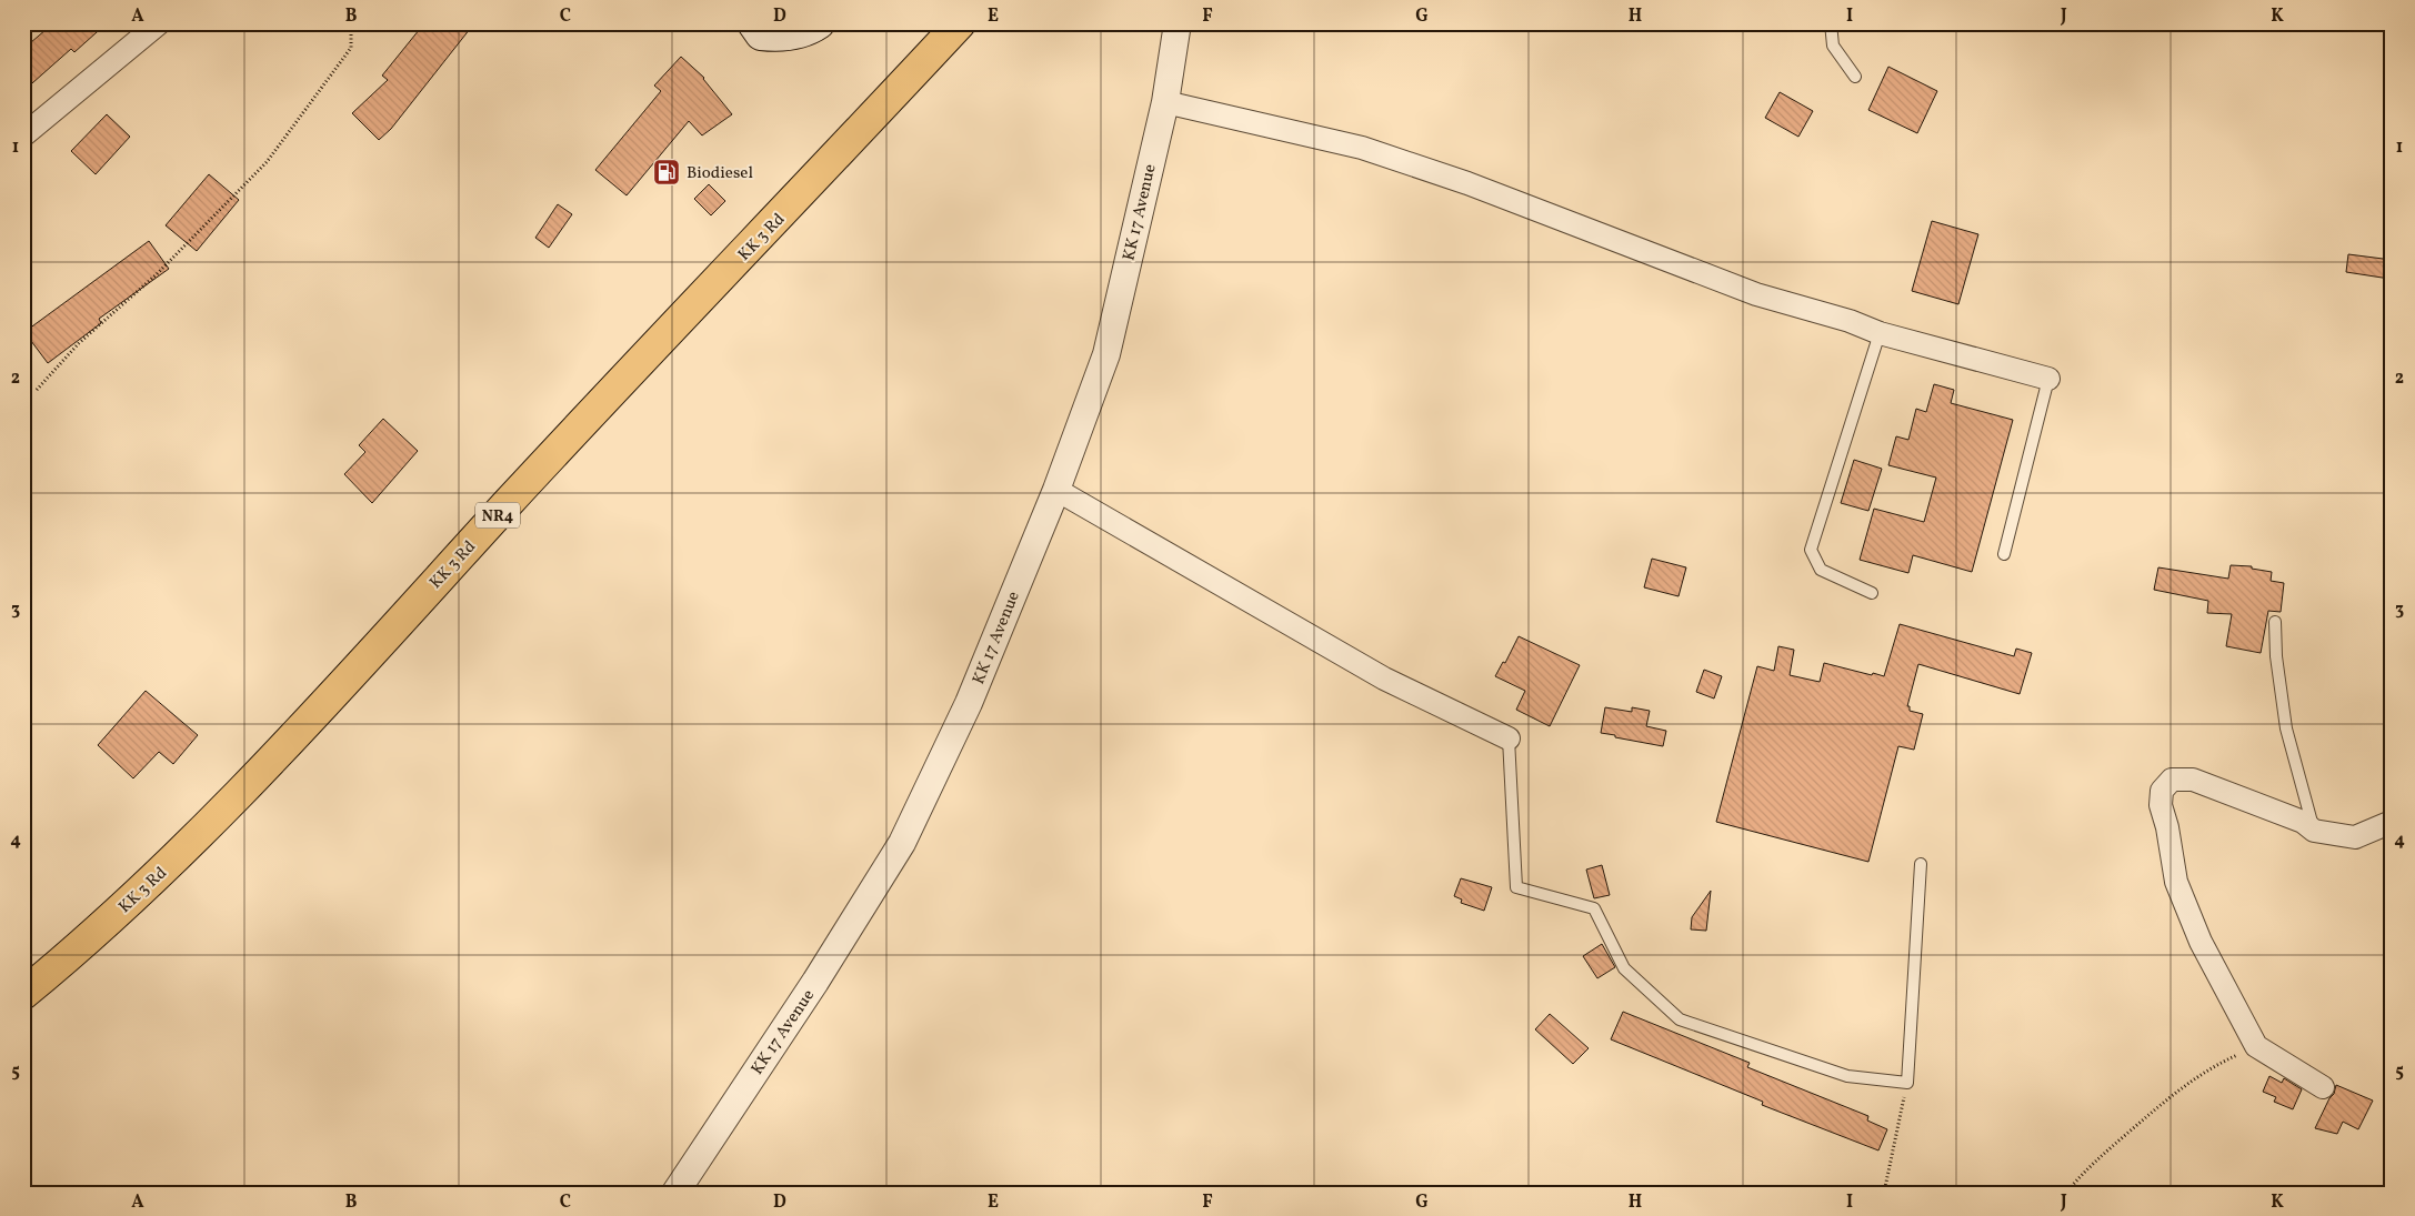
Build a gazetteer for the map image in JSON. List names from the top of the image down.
{
  "streets": {
    "highway": ["KK 3 Rd", "NR4"],
    "street": ["KK 17 Avenue"]
  },
  "places": {
    "fuel station": ["Biodiesel"]
  },
  "grid": {
    "columns": [
      "A",
      "B",
      "C",
      "D",
      "E",
      "F",
      "G",
      "H",
      "I",
      "J",
      "K"
    ],
    "rows": [
      "1",
      "2",
      "3",
      "4",
      "5"
    ]
  }
}
